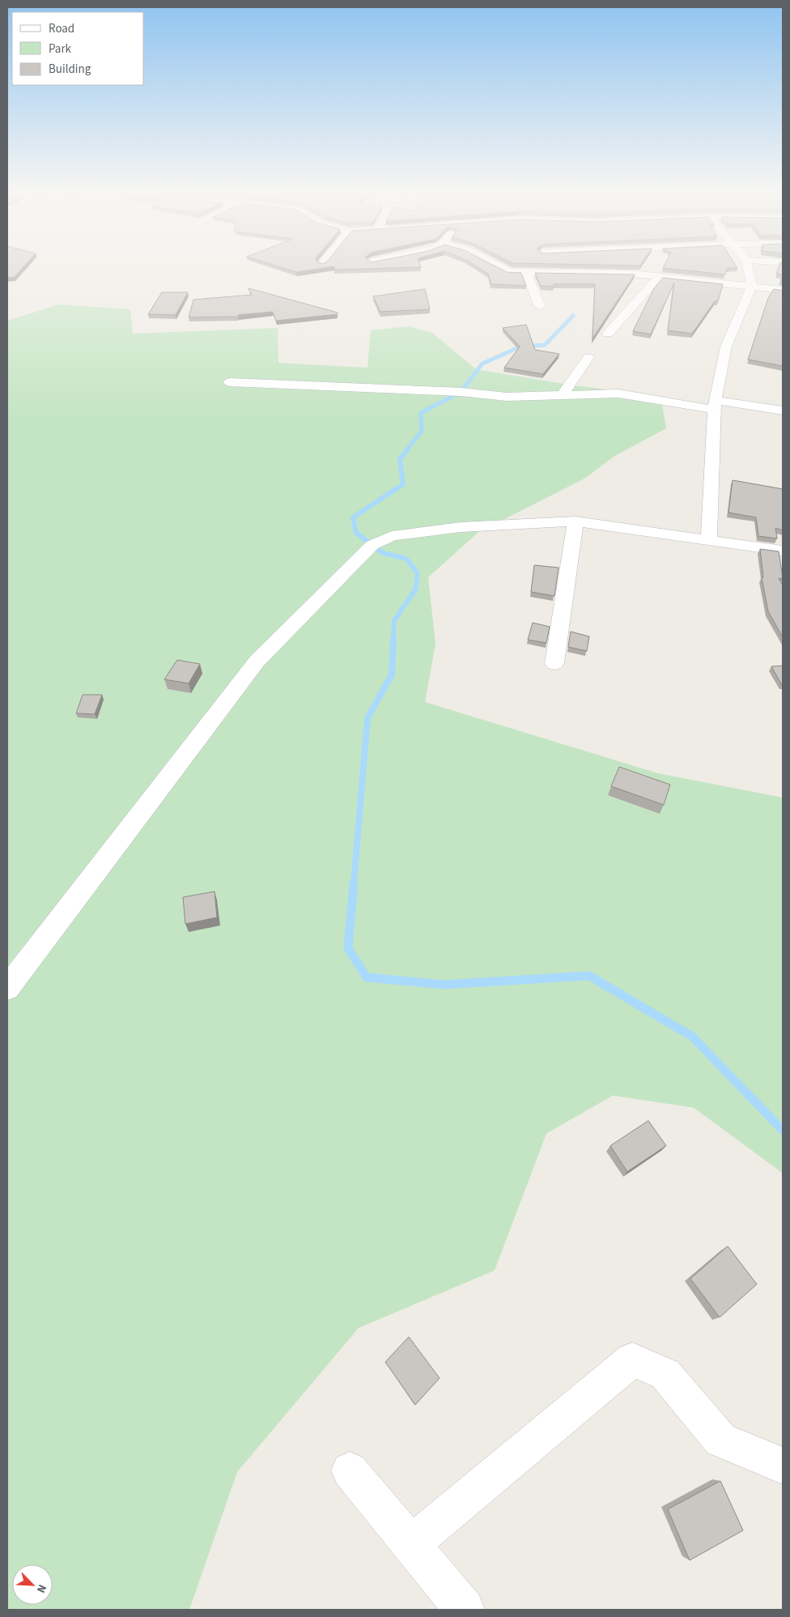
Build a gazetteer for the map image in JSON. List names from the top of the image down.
{
  "legend": ["Road", "Park", "Building"],
  "north": "bottom right"
}
